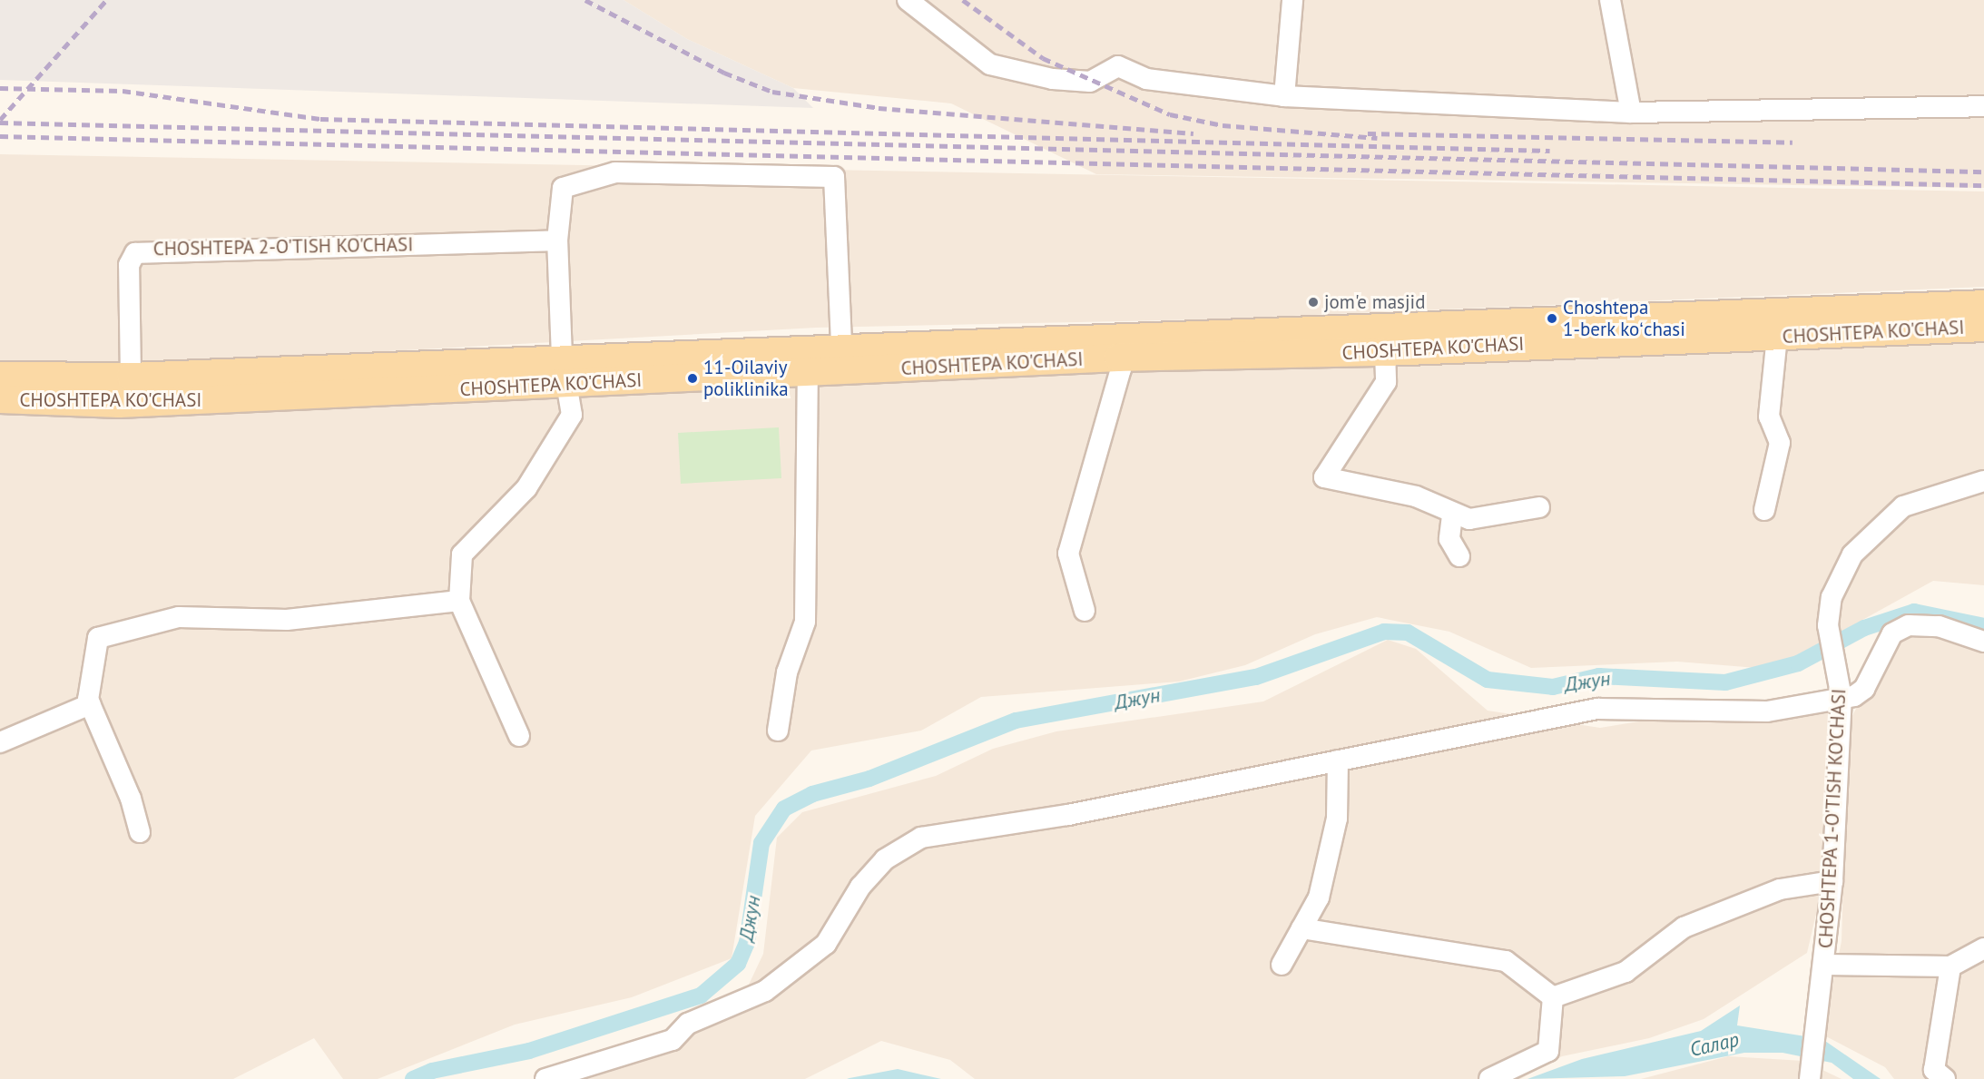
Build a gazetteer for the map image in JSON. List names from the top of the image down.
{
  "streets": {
    "main road": ["CHOSHTEPA KO'CHASI"],
    "street": ["CHOSHTEPA 2-O'TISH KO'CHASI", "CHOSHTEPA 1-O'TISH KO'CHASI"]
  },
  "crossings": [
    ["CHOSHTEPA 2-O'TISH KO'CHASI", "CHOSHTEPA KO'CHASI"]
  ],
  "water": ["Джун", "Салар"],
  "places": ["jom'e masjid", "Choshtepa 1-berk koʻchasi", "11-Oilaviy poliklinika"]
}
